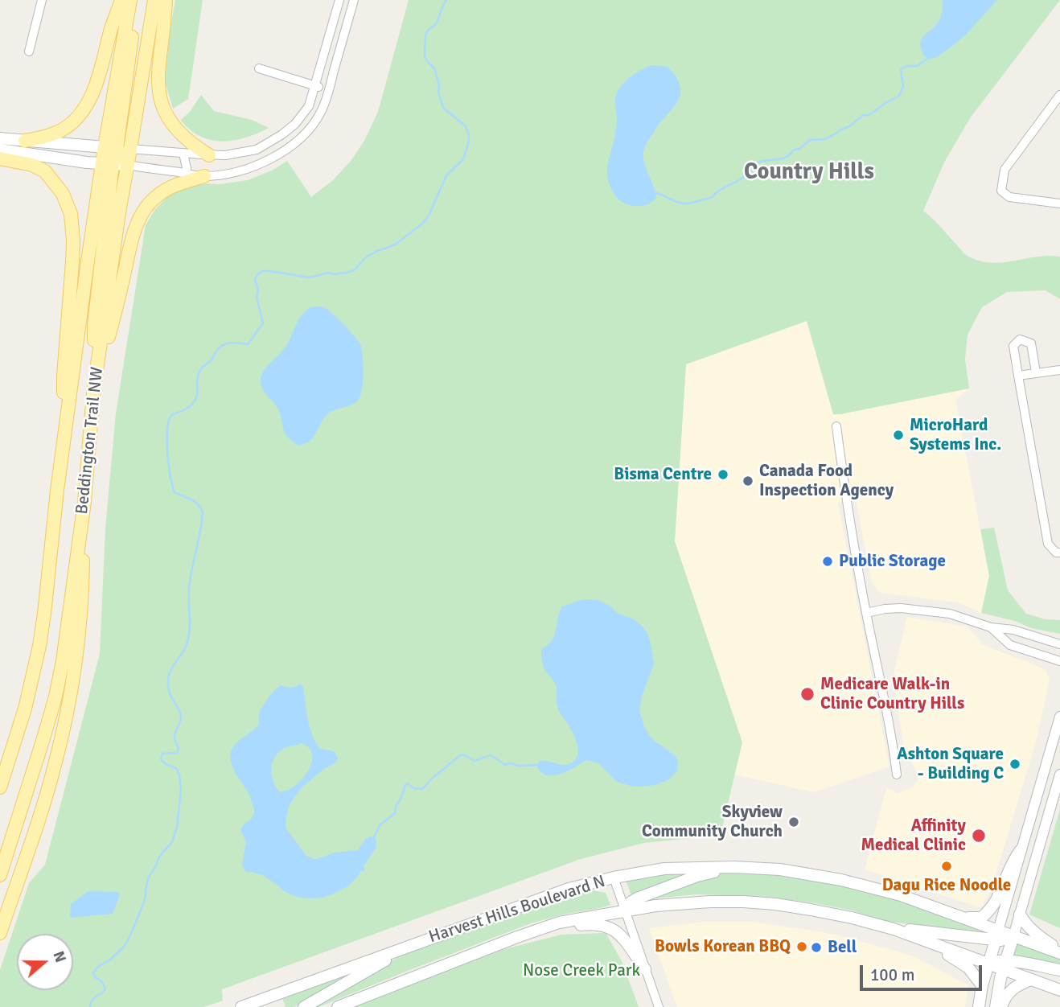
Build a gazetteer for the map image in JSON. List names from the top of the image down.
{
  "streets": {
    "main road": ["Beddington Trail NW", "Harvest Hills Boulevard N"]
  },
  "districts": ["Country Hills"],
  "parks": ["Nose Creek Park"],
  "places": [
    "MicroHard Systems Inc.",
    "Bisma Centre",
    "Canada Food Inspection Agency",
    "Public Storage",
    "Medicare Walk-in Clinic Country Hills",
    "Ashton Square - Building C",
    "Skyview Community Church",
    "Affinity Medical Clinic",
    "Dagu Rice Noodle",
    "Bowls Korean BBQ",
    "Bell"
  ],
  "scale_bar": "100 m",
  "north": "right"
}
